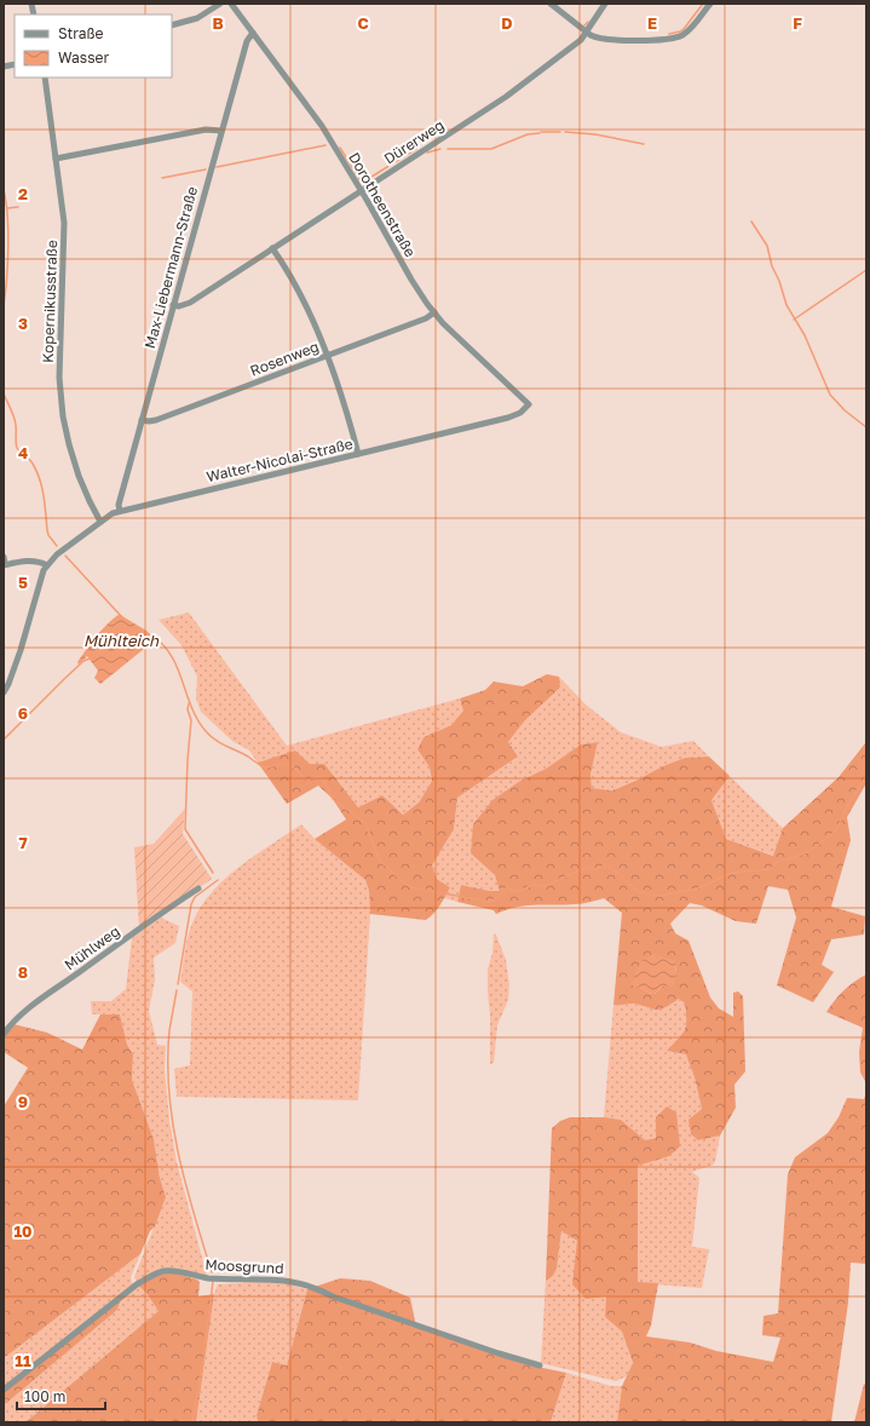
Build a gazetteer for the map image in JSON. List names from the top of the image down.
{
  "streets": {
    "street": [
      "Dürerweg",
      "Dorotheenstraße",
      "Max-Liebermann-Straße",
      "Kopernikusstraße",
      "Rosenweg",
      "Walter-Nicolai-Straße",
      "Mühlweg",
      "Moosgrund"
    ]
  },
  "crossings": [
    ["Dürerweg", "Dorotheenstraße"],
    ["Dürerweg", "Max-Liebermann-Straße"],
    ["Dorotheenstraße", "Max-Liebermann-Straße"],
    ["Dorotheenstraße", "Rosenweg"],
    ["Dorotheenstraße", "Walter-Nicolai-Straße"],
    ["Max-Liebermann-Straße", "Rosenweg"],
    ["Max-Liebermann-Straße", "Walter-Nicolai-Straße"],
    ["Kopernikusstraße", "Walter-Nicolai-Straße"]
  ],
  "water": ["Mühlteich"],
  "legend": ["Straße", "Wasser"],
  "scale_bar": "100 m",
  "grid": {
    "columns": [
      "B",
      "C",
      "D",
      "E",
      "F"
    ],
    "rows": [
      "2",
      "3",
      "4",
      "5",
      "6",
      "7",
      "8",
      "9",
      "10",
      "11"
    ]
  }
}
